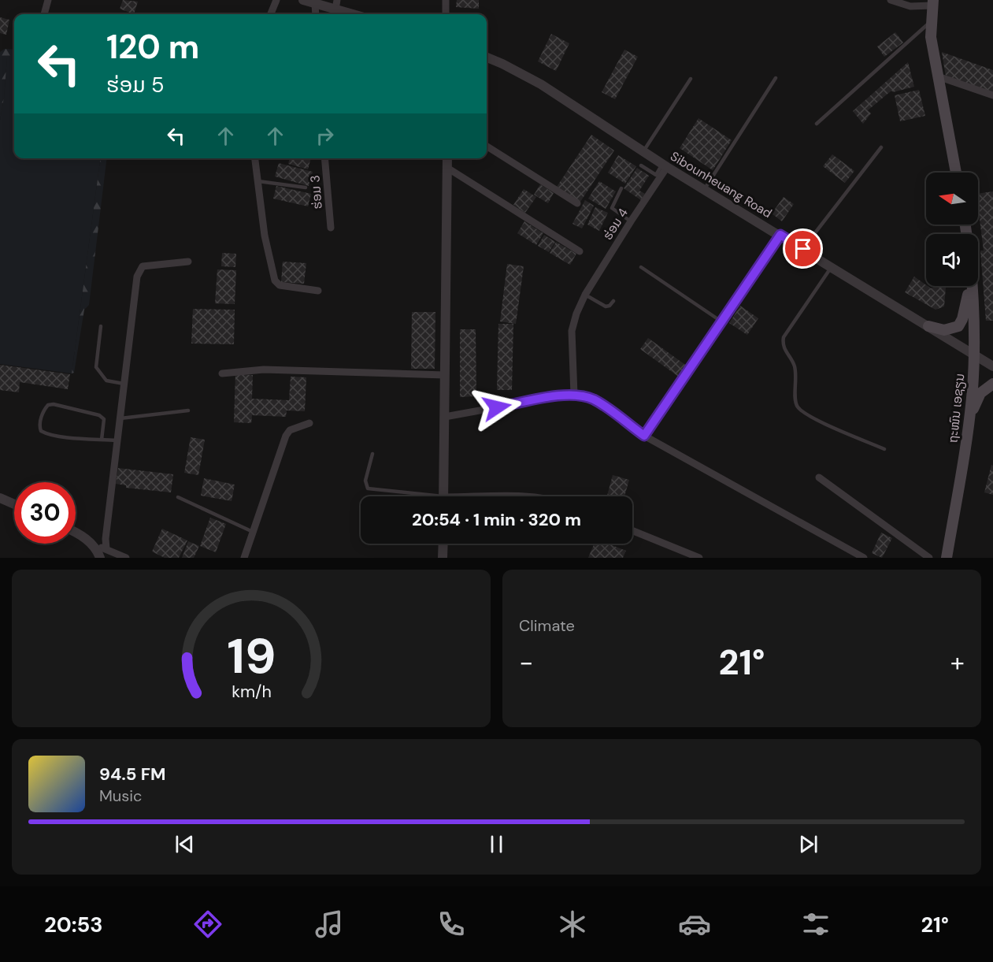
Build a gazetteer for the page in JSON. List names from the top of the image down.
{
  "streets": {
    "main road": ["ຖະໜົນ ເອຊຽນ"],
    "street": ["Sibounheuang Road", "ຮ່ອມ 3", "ຮ່ອມ 4"]
  },
  "crossings": [
    ["Sibounheuang Road", "ຮ່ອມ 4"],
    ["Sibounheuang Road", "ຖະໜົນ ເອຊຽນ"]
  ],
  "north": "left",
  "page": {
    "turn": ["120 m", "ຮ່ອມ 5"],
    "limit": "30",
    "trip": "20:54 · 1 min · 320 m",
    "tile": "Climate",
    "heat": ["−", "21°", "+"],
    "song": ["94.5 FM", "Music"],
    "tabs": ["20:53", "21°"],
    "gauge": ["19", "km/h"]
  }
}
